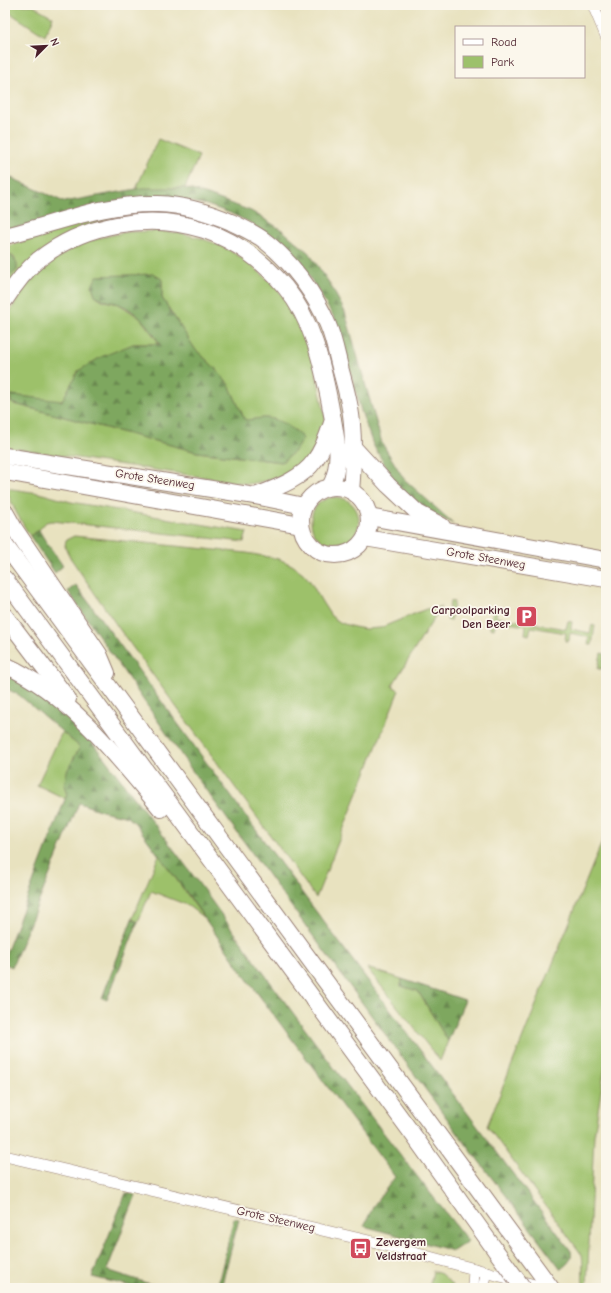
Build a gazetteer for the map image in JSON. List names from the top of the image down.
{
  "streets": {
    "highway": ["Grote Steenweg"]
  },
  "places": {
    "parking": ["Carpoolparking Den Beer"],
    "bus stop": ["Zevergem Veldstraat"]
  },
  "legend": ["Road", "Park"],
  "north": "top right"
}
